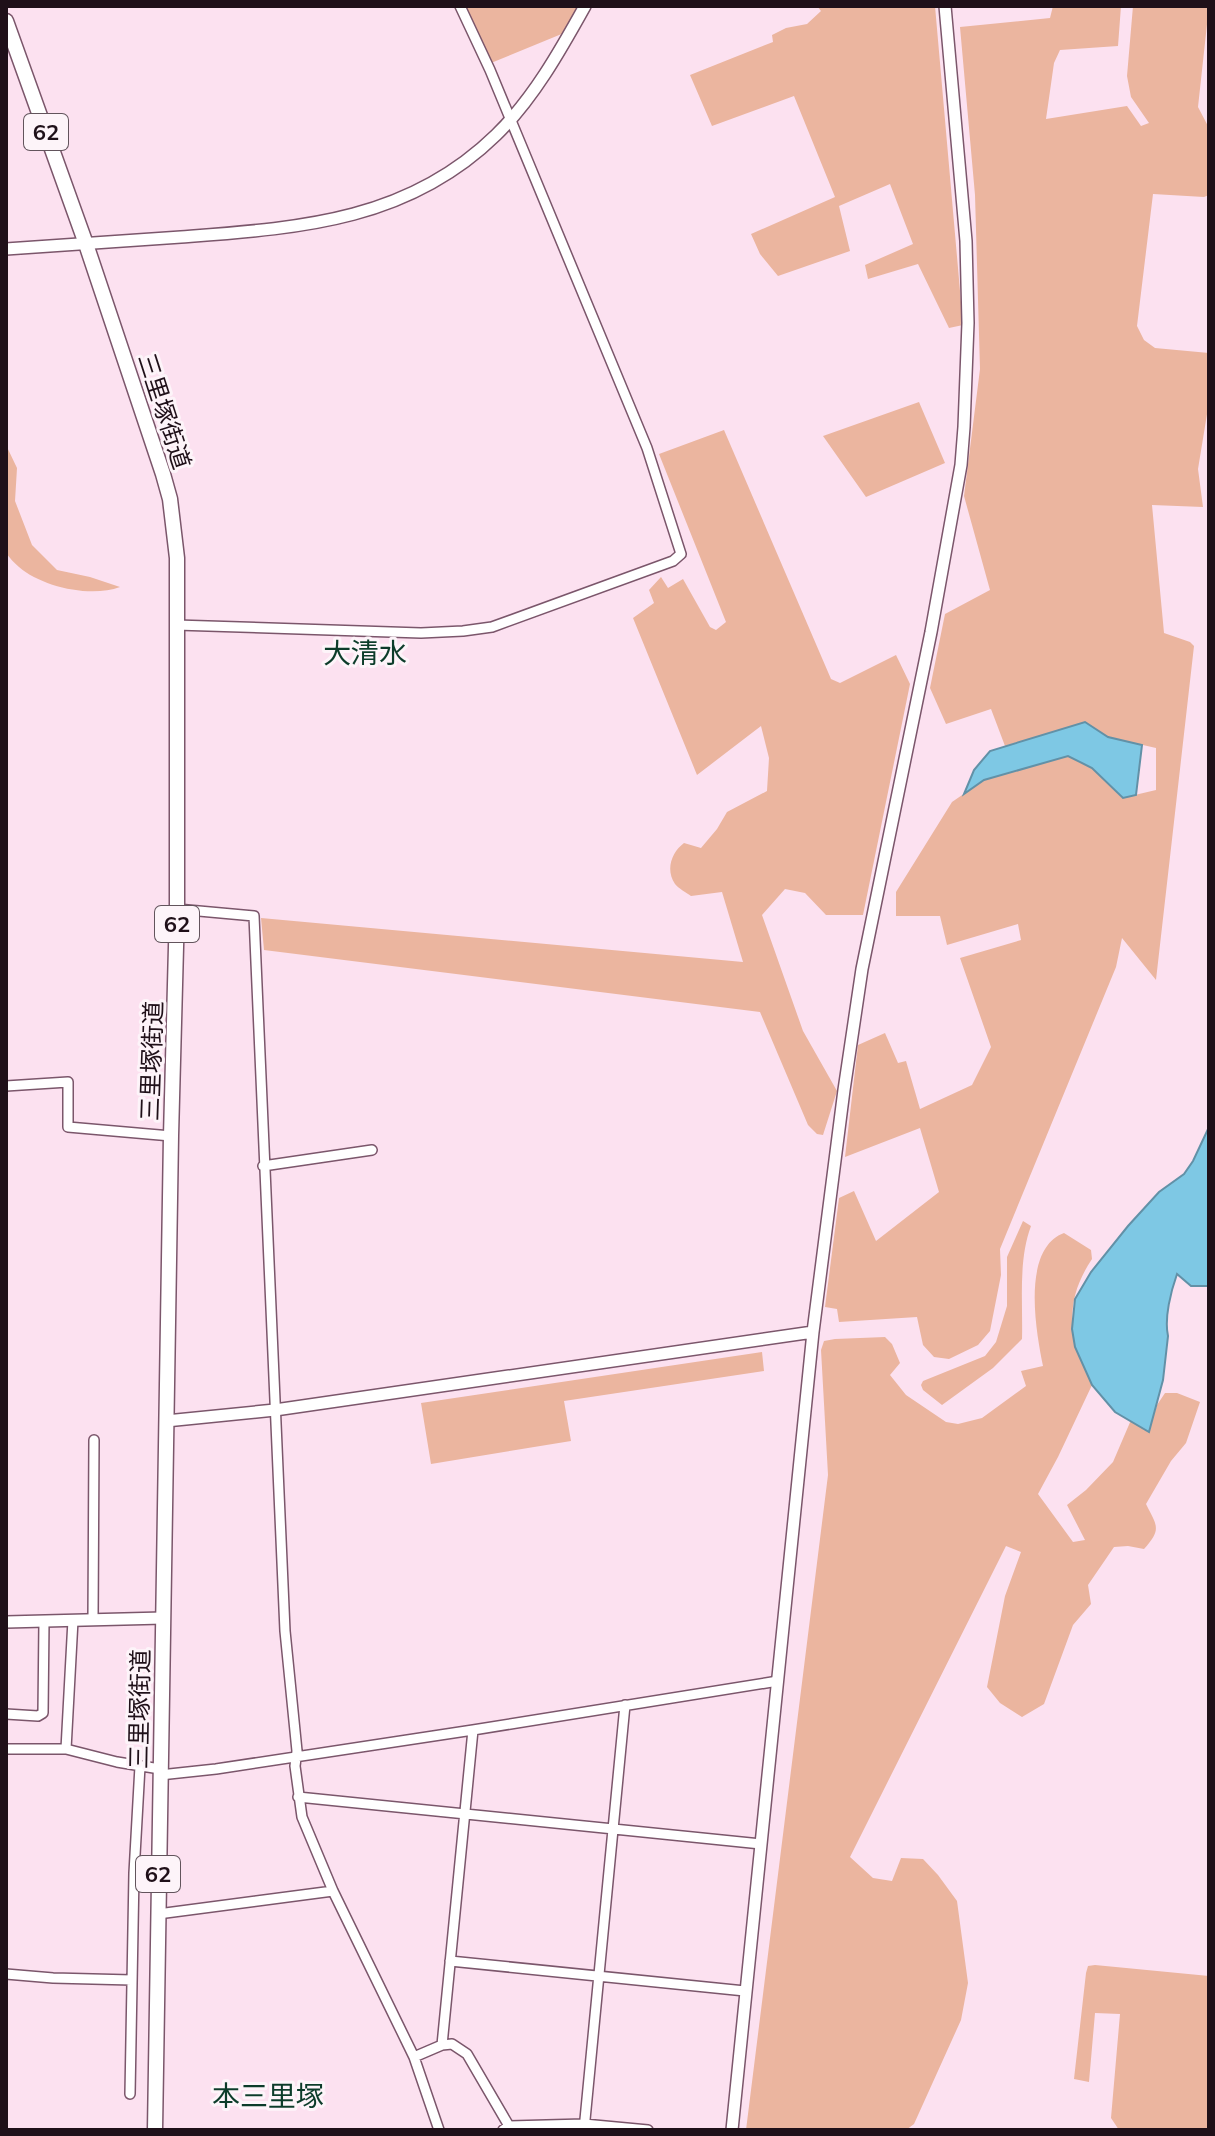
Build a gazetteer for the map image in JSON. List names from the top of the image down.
{
  "streets": {
    "main road": ["62", "三里塚街道"]
  },
  "districts": ["大清水", "本三里塚"]
}
